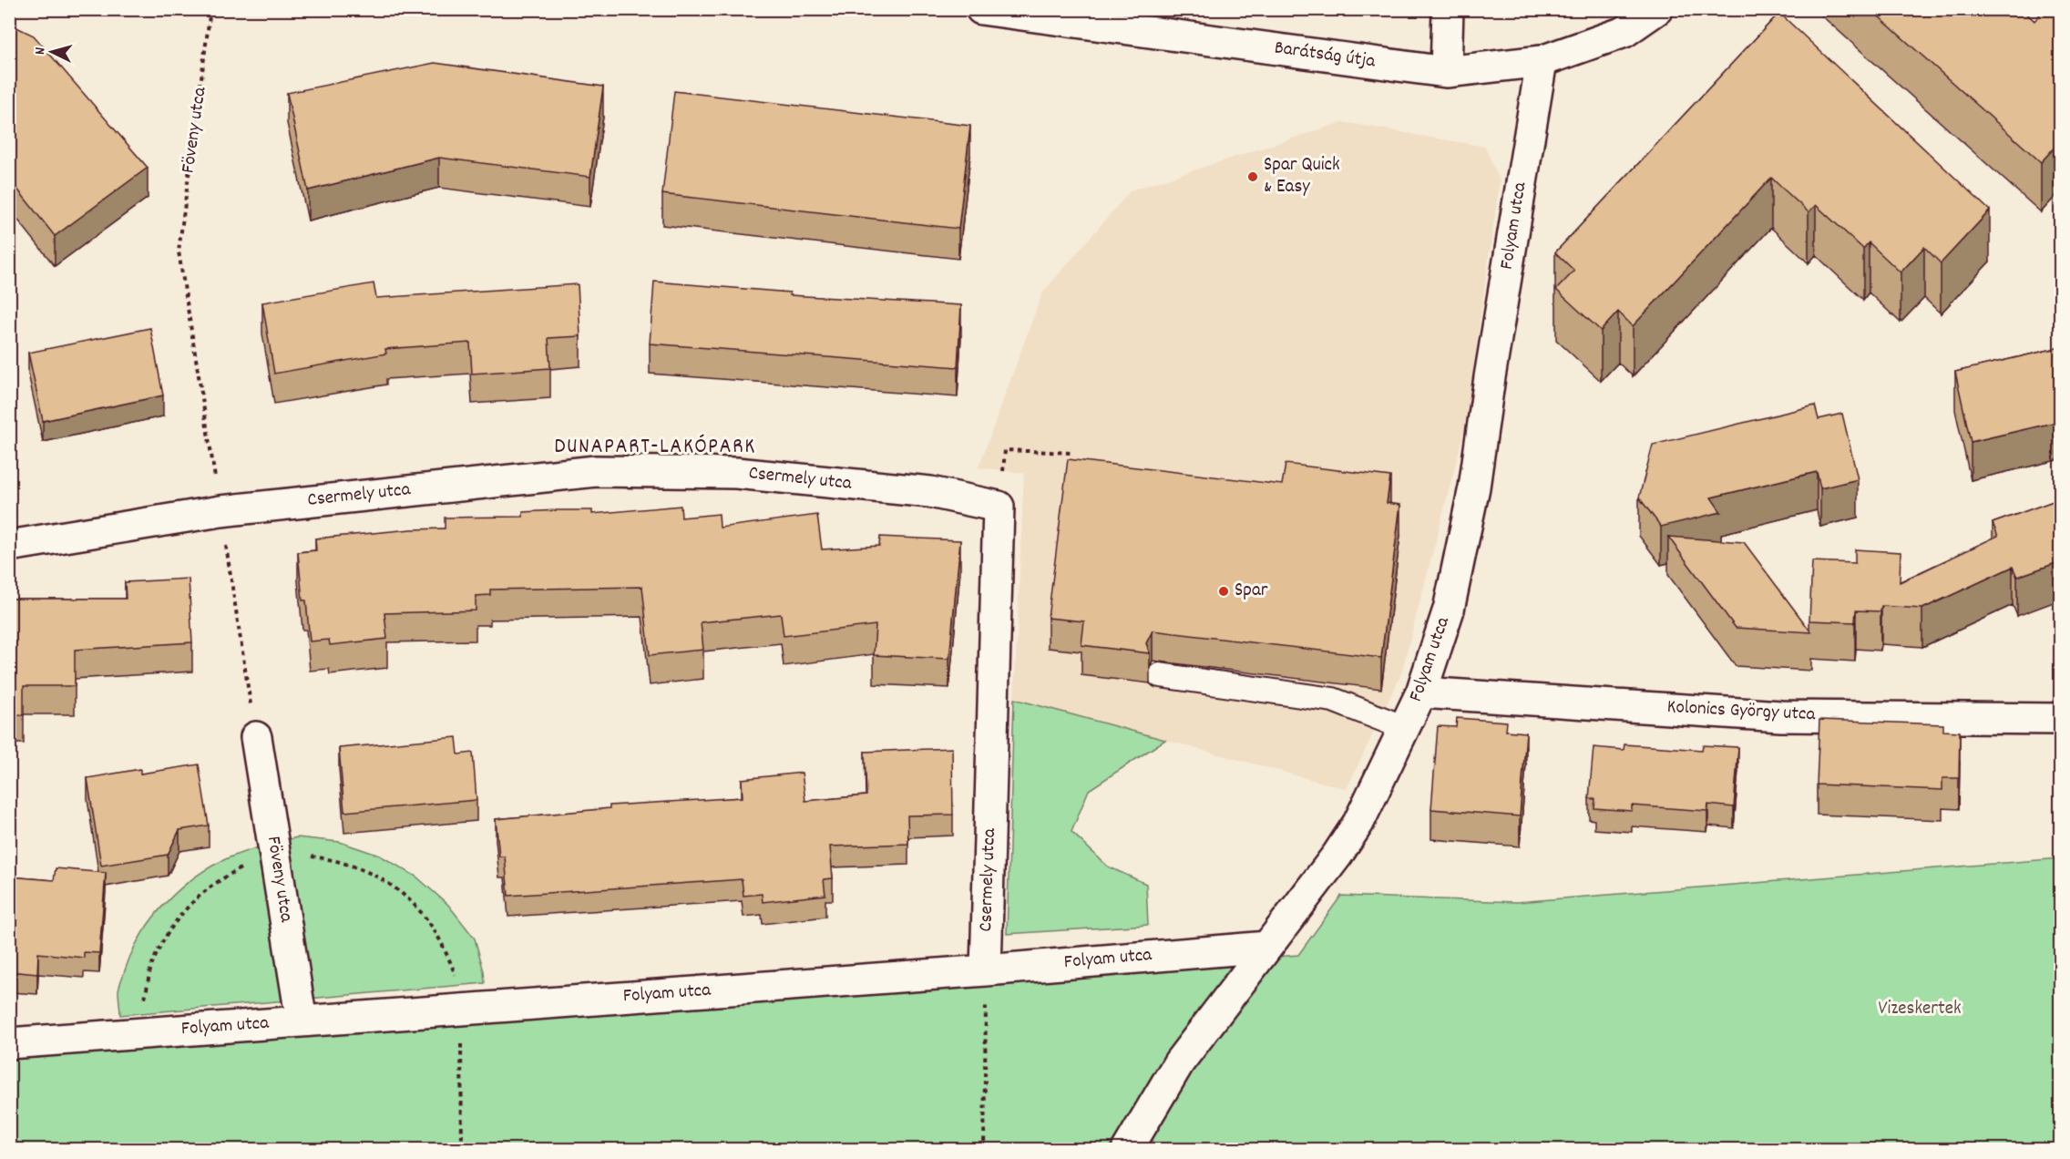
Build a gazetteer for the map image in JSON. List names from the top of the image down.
{
  "streets": {
    "street": [
      "Barátság útja",
      "Föveny utca",
      "Folyam utca",
      "Csermely utca",
      "Kolonics György utca"
    ]
  },
  "crossings": [
    ["Barátság útja", "Folyam utca"],
    ["Föveny utca", "Folyam utca"],
    ["Folyam utca", "Csermely utca"],
    ["Folyam utca", "Kolonics György utca"]
  ],
  "districts": ["DUNAPART-LAKÓPARK"],
  "parks": ["Vizeskertek"],
  "places": ["Spar Quick & Easy", "Spar"],
  "north": "left"
}
